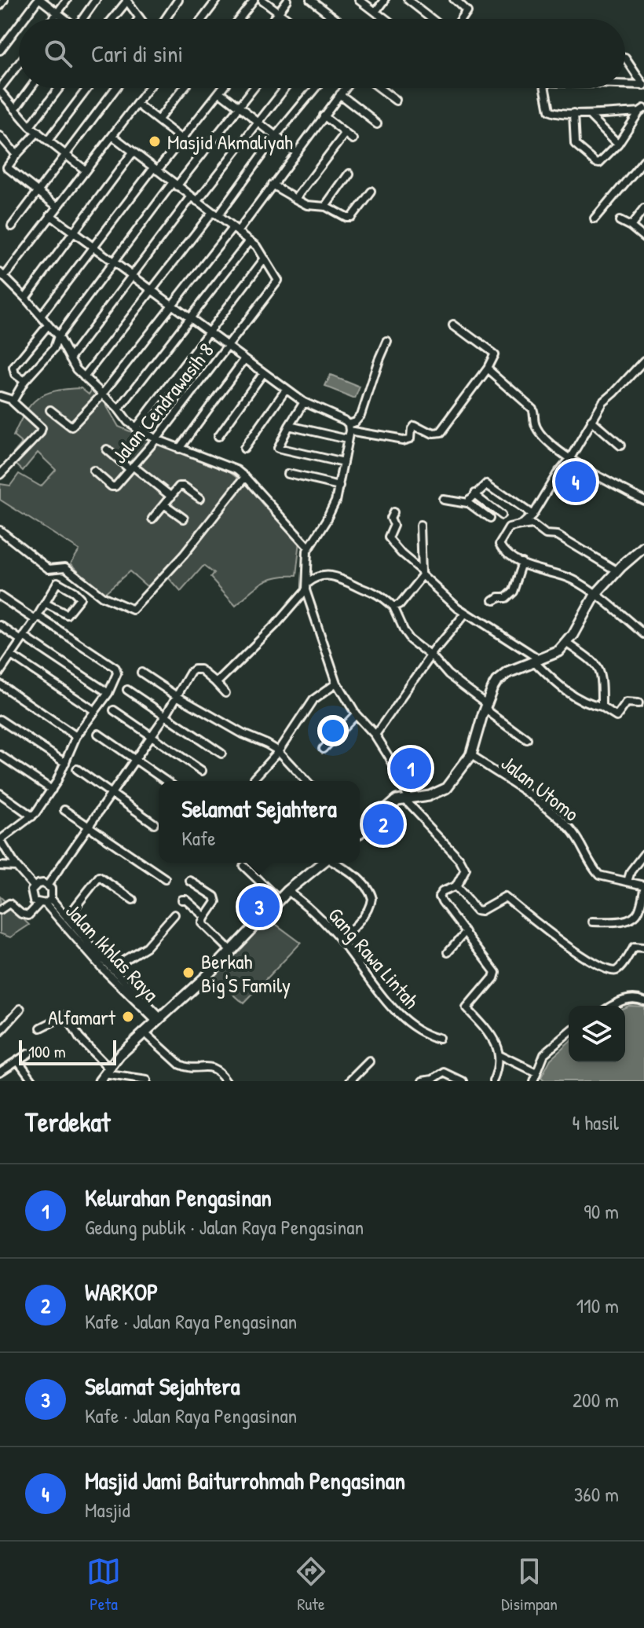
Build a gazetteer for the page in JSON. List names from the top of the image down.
{
  "streets": {
    "street": [
      "Jalan Cendrawasih 8",
      "Jalan Utomo",
      "Jalan Ikhlas Raya",
      "Gang Rawa Lintah"
    ]
  },
  "places": ["Masjid Akmaliyah", "Berkah Big'S Family", "Alfamart"],
  "scale_bar": "100 m",
  "page": {
    "search": "Cari di sini",
    "pins": [
      "4",
      "1",
      "2",
      "3"
    ],
    "popup": ["Selamat Sejahtera", "Kafe"],
    "scale": "100 m",
    "heading": ["Terdekat", "4 hasil"],
    "list": [
      {
        "mark": "1",
        "name": "Kelurahan Pengasinan",
        "note": "Gedung publik · Jalan Raya Pengasinan",
        "value": "90 m"
      },
      {
        "mark": "2",
        "name": "WARKOP",
        "note": "Kafe · Jalan Raya Pengasinan",
        "value": "110 m"
      },
      {
        "mark": "3",
        "name": "Selamat Sejahtera",
        "note": "Kafe · Jalan Raya Pengasinan",
        "value": "200 m"
      },
      {
        "mark": "4",
        "name": "Masjid Jami Baiturrohmah Pengasinan",
        "note": "Masjid",
        "value": "360 m"
      }
    ],
    "nav": ["Peta", "Rute", "Disimpan"]
  }
}
